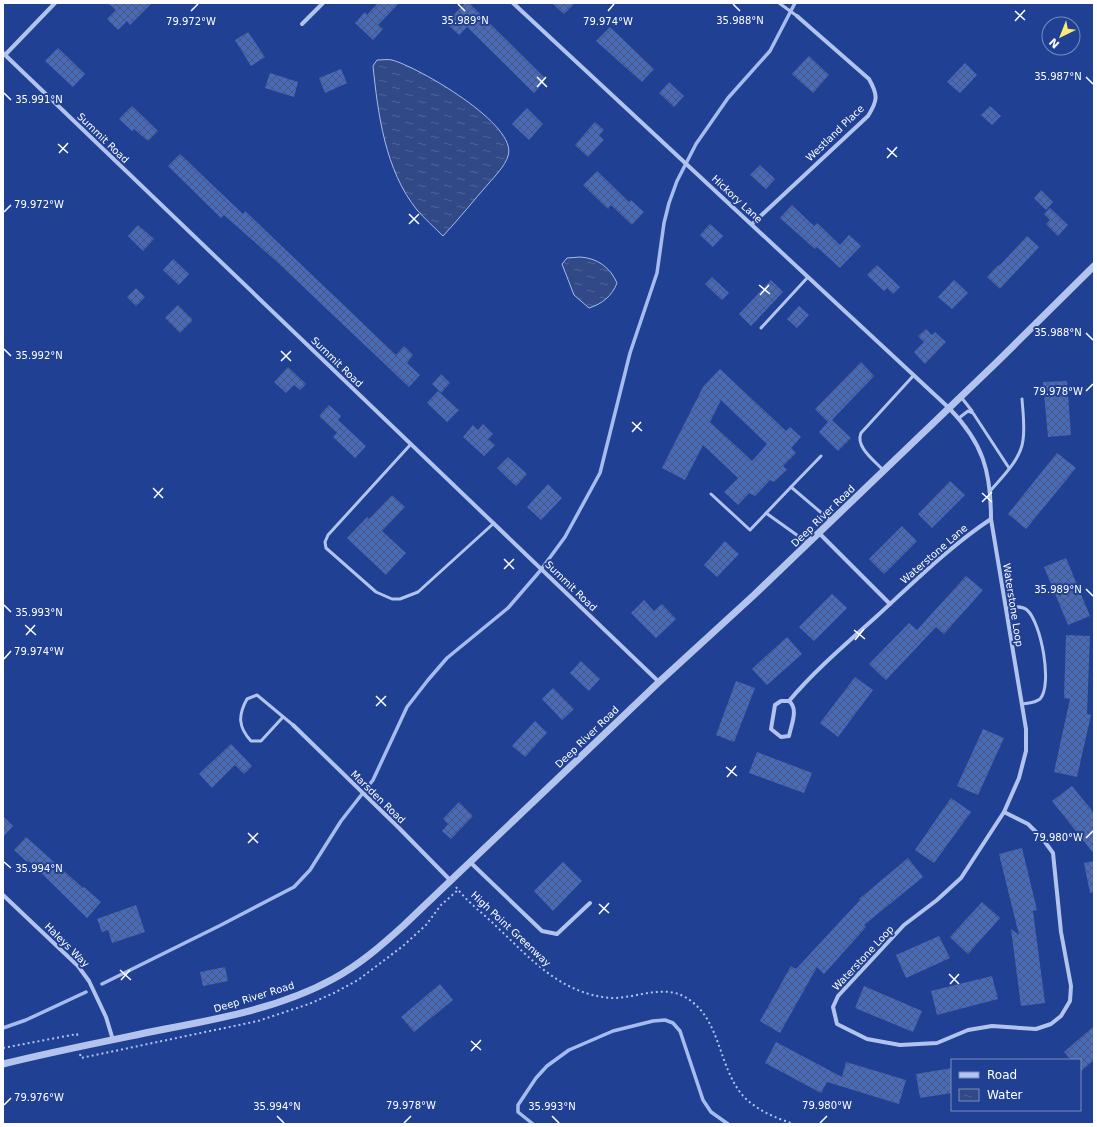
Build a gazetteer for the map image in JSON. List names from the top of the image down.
{
  "streets": {
    "street": [
      "Westland Place",
      "Summit Road",
      "Hickory Lane",
      "Deep River Road",
      "Waterstone Lane",
      "Waterstone Loop",
      "Marsden Road",
      "Haleys Way"
    ],
    "path": ["High Point Greenway"]
  },
  "crossings": [
    ["Westland Place", "Hickory Lane"],
    ["Summit Road", "Deep River Road"],
    ["Hickory Lane", "Deep River Road"],
    ["Hickory Lane", "Waterstone Loop"],
    ["Deep River Road", "Waterstone Loop"],
    ["Deep River Road", "Marsden Road"],
    ["Deep River Road", "Haleys Way"],
    ["Waterstone Lane", "Waterstone Loop"]
  ],
  "legend": ["Road", "Water"],
  "north": "bottom left",
  "coordinates": [
    "35.989°N",
    "35.988°N",
    "79.972°W",
    "79.974°W",
    "35.987°N",
    "35.991°N",
    "35.992°N",
    "79.978°W",
    "35.993°N",
    "79.980°W",
    "35.994°N",
    "79.976°W"
  ]
}
